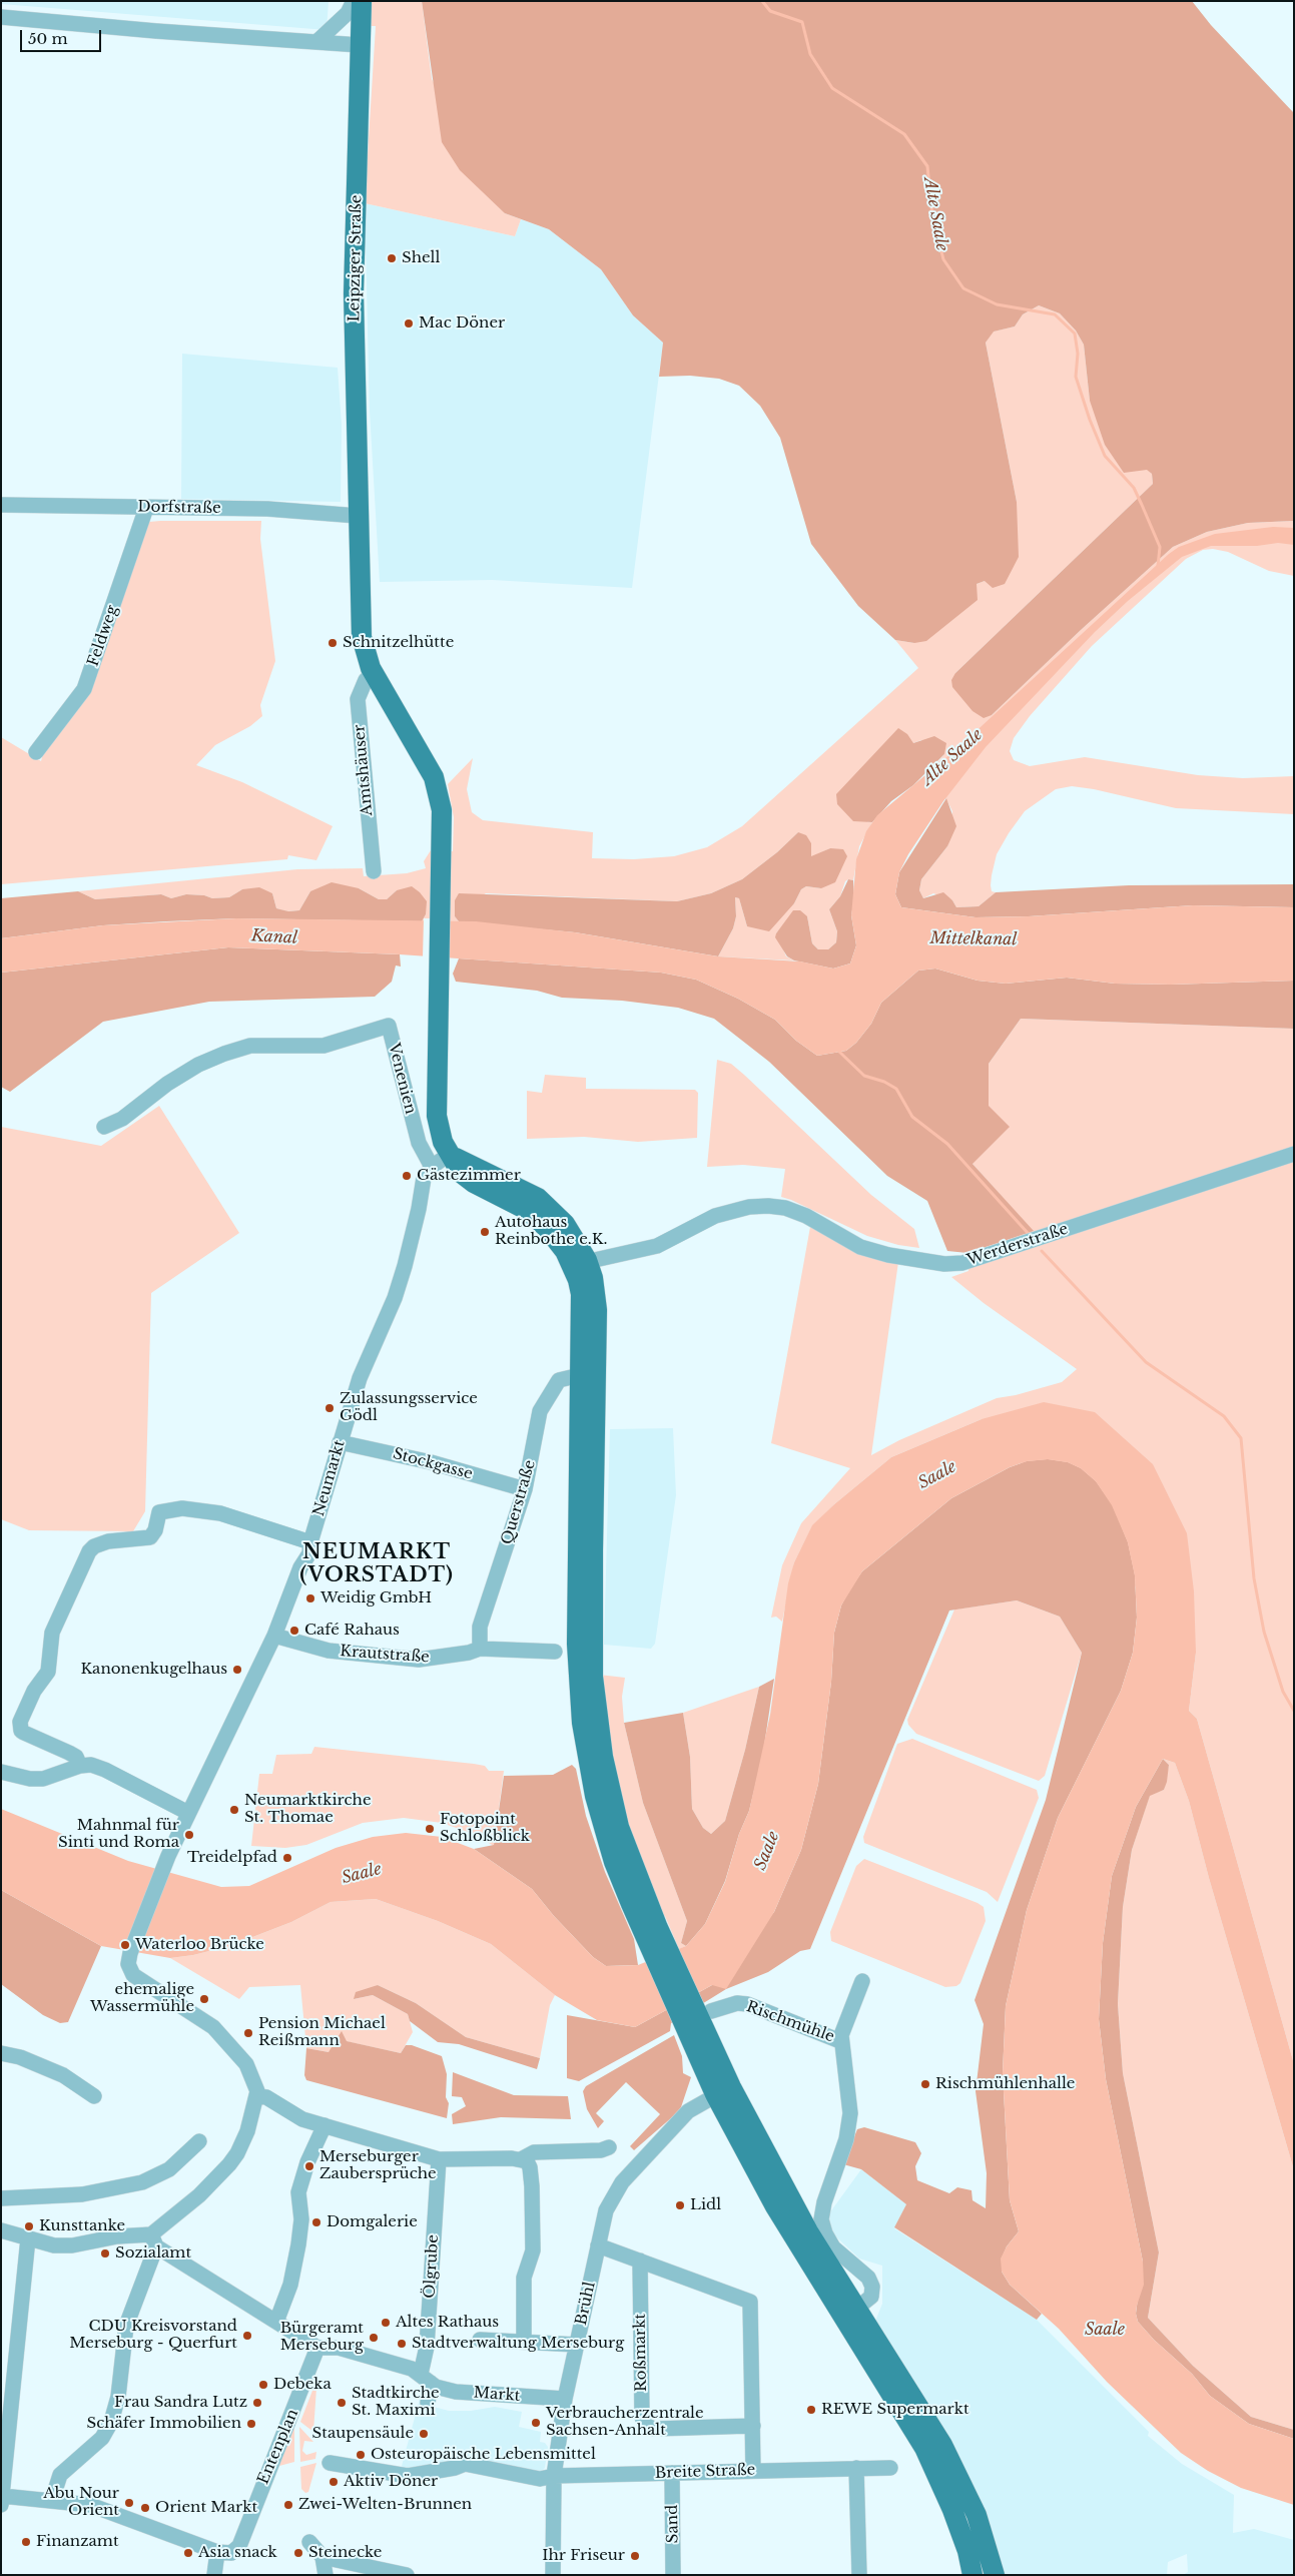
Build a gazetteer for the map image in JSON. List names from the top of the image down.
{
  "streets": {
    "main road": ["Leipziger Straße"],
    "street": [
      "Dorfstraße",
      "Feldweg",
      "Amtshäuser",
      "Venenien",
      "Werderstraße",
      "Stockgasse",
      "Neumarkt",
      "Querstraße",
      "Krautstraße",
      "Rischmühle",
      "Ölgrube",
      "Brühl",
      "Roßmarkt",
      "Markt",
      "Entenplan",
      "Breite Straße",
      "Sand"
    ]
  },
  "crossings": [
    ["Leipziger Straße", "Dorfstraße"],
    ["Dorfstraße", "Feldweg"],
    ["Venenien", "Neumarkt"],
    ["Stockgasse", "Neumarkt"],
    ["Stockgasse", "Querstraße"],
    ["Neumarkt", "Krautstraße"],
    ["Querstraße", "Krautstraße"],
    ["Ölgrube", "Markt"],
    ["Brühl", "Markt"],
    ["Brühl", "Breite Straße"],
    ["Markt", "Entenplan"],
    ["Breite Straße", "Sand"]
  ],
  "districts": ["NEUMARKT (VORSTADT)"],
  "water": [
    "Alte Saale",
    "Kanal",
    "Mittelkanal",
    "Saale"
  ],
  "places": [
    "Shell",
    "Mac Döner",
    "Schnitzelhütte",
    "Gästezimmer",
    "Autohaus Reinbothe e.K.",
    "Zulassungsservice Gödl",
    "Weidig GmbH",
    "Café Rahaus",
    "Kanonenkugelhaus",
    "Neumarktkirche St. Thomae",
    "Fotopoint Schloßblick",
    "Mahnmal für Sinti und Roma",
    "Treidelpfad",
    "Waterloo Brücke",
    "ehemalige Wassermühle",
    "Pension Michael Reißmann",
    "Rischmühlenhalle",
    "Merseburger Zaubersprüche",
    "Lidl",
    "Domgalerie",
    "Kunsttanke",
    "Sozialamt",
    "Altes Rathaus",
    "CDU Kreisvorstand Merseburg - Querfurt",
    "Bürgeramt Merseburg",
    "Stadtverwaltung Merseburg",
    "Debeka",
    "Frau Sandra Lutz",
    "Stadtkirche St. Maximi",
    "REWE Supermarkt",
    "Verbraucherzentrale Sachsen-Anhalt",
    "Schäfer Immobilien",
    "Staupensäule",
    "Osteuropäische Lebensmittel",
    "Aktiv Döner",
    "Abu Nour Orient",
    "Zwei-Welten-Brunnen",
    "Orient Markt",
    "Finanzamt",
    "Asia snack",
    "Steinecke",
    "Ihr Friseur"
  ],
  "scale_bar": "50 m"
}
